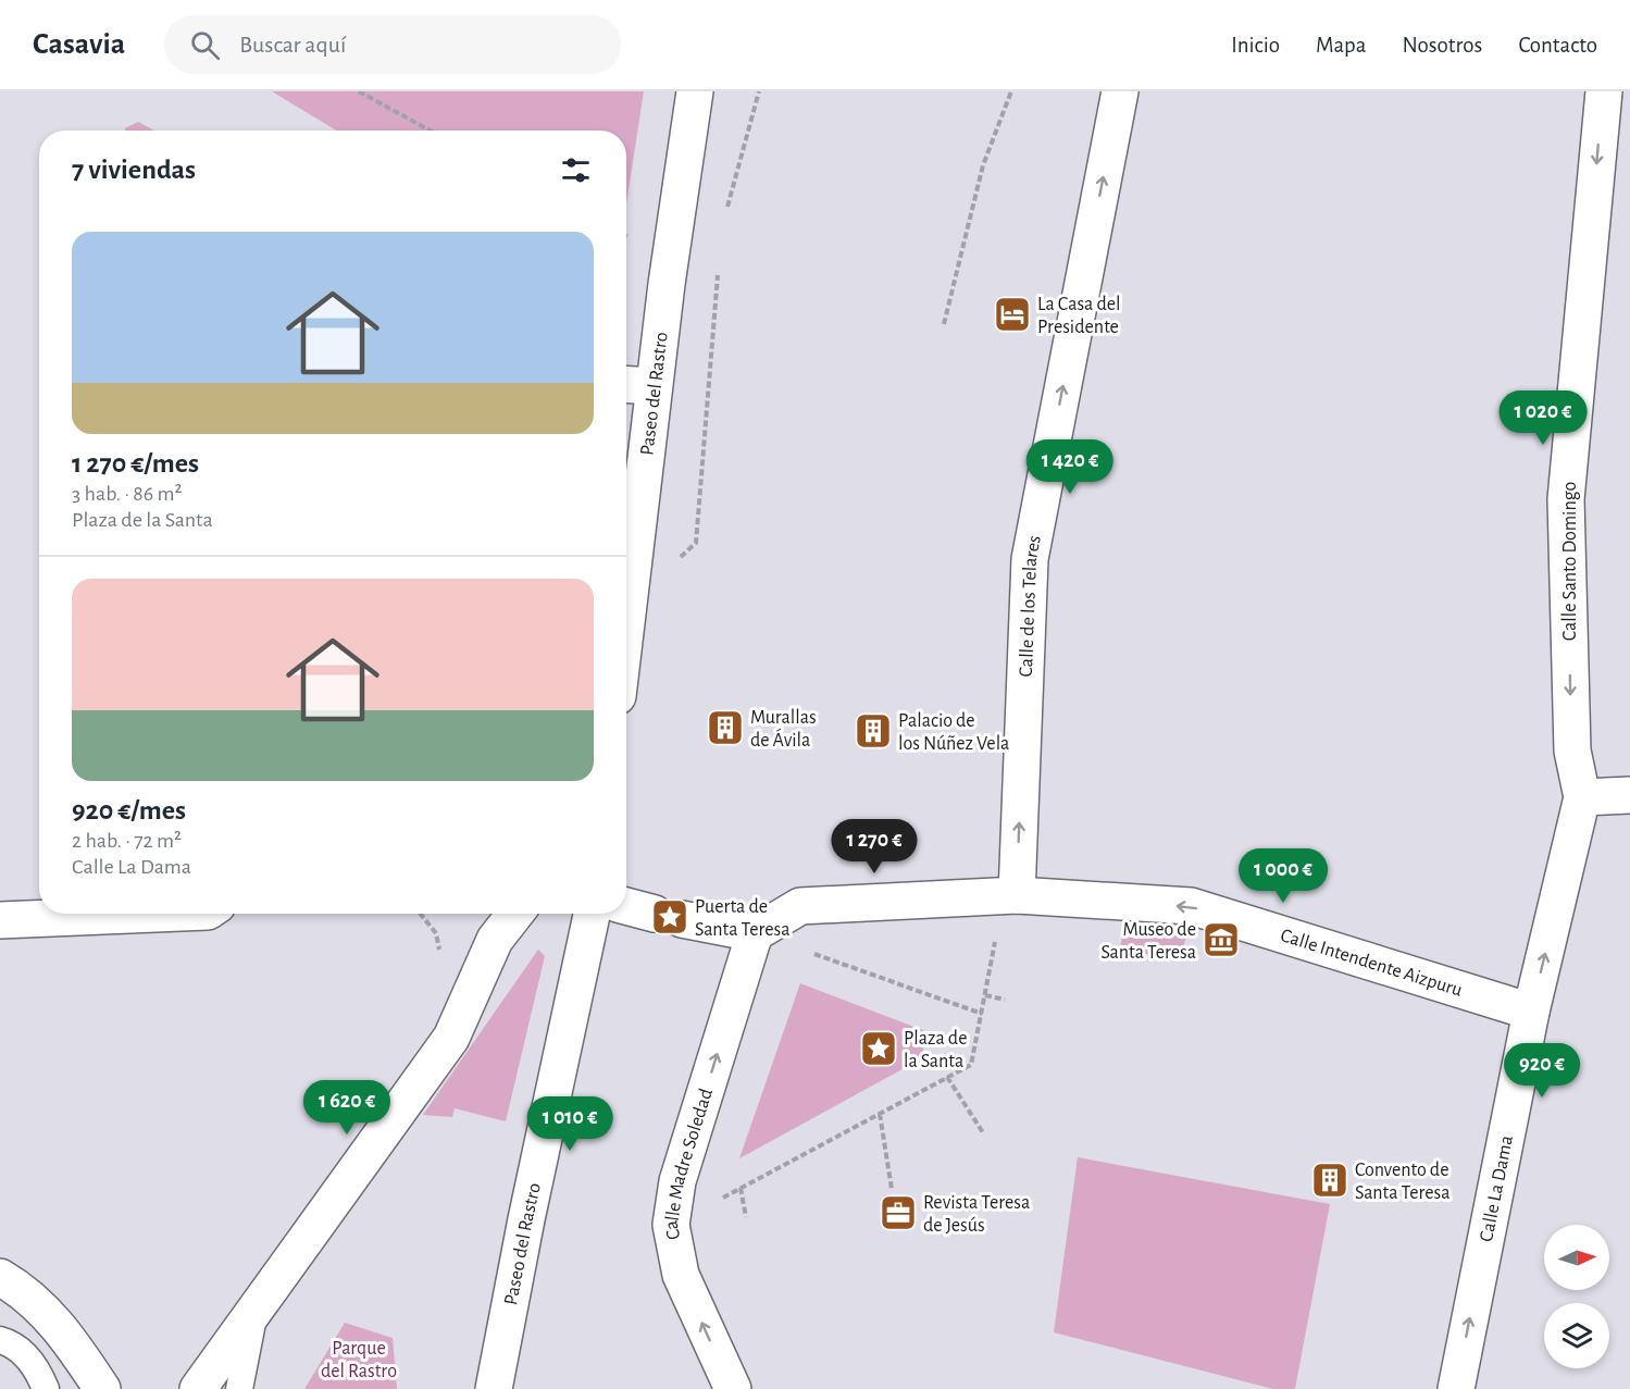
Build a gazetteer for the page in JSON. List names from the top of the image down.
{
  "streets": {
    "street": [
      "Paseo del Rastro",
      "Calle Santo Domingo",
      "Calle de los Telares",
      "Calle Intendente Aizpuru",
      "Calle Madre Soledad",
      "Calle La Dama"
    ]
  },
  "crossings": [
    ["Calle Santo Domingo", "Calle La Dama"],
    ["Calle de los Telares", "Calle Intendente Aizpuru"],
    ["Calle Intendente Aizpuru", "Calle La Dama"]
  ],
  "one_way": [
    "Calle Santo Domingo",
    "Calle de los Telares",
    "Calle Intendente Aizpuru",
    "Calle Madre Soledad",
    "Calle La Dama"
  ],
  "parks": ["Parque del Rastro"],
  "places": {
    "hotel": ["La Casa del Presidente"],
    "building": ["Murallas de Ávila", "Palacio de los Núñez Vela", "Convento de Santa Teresa"],
    "place": ["Puerta de Santa Teresa", "Plaza de la Santa"],
    "museum": ["Museo de Santa Teresa"],
    "office": ["Revista Teresa de Jesús"]
  },
  "north": "right",
  "page": {
    "header": "Casavia",
    "search": "Buscar aquí",
    "nav": [
      "Inicio",
      "Mapa",
      "Nosotros",
      "Contacto"
    ],
    "heading": "7 viviendas",
    "list": [
      {
        "name": "1 270 €/mes",
        "note": "3 hab. · 86 m² · Plaza de la Santa"
      },
      {
        "name": "920 €/mes",
        "note": "2 hab. · 72 m² · Calle La Dama"
      }
    ],
    "price": [
      "1 020 €",
      "1 420 €",
      "1 270 €",
      "1 000 €",
      "920 €",
      "1 620 €",
      "1 010 €"
    ]
  }
}
